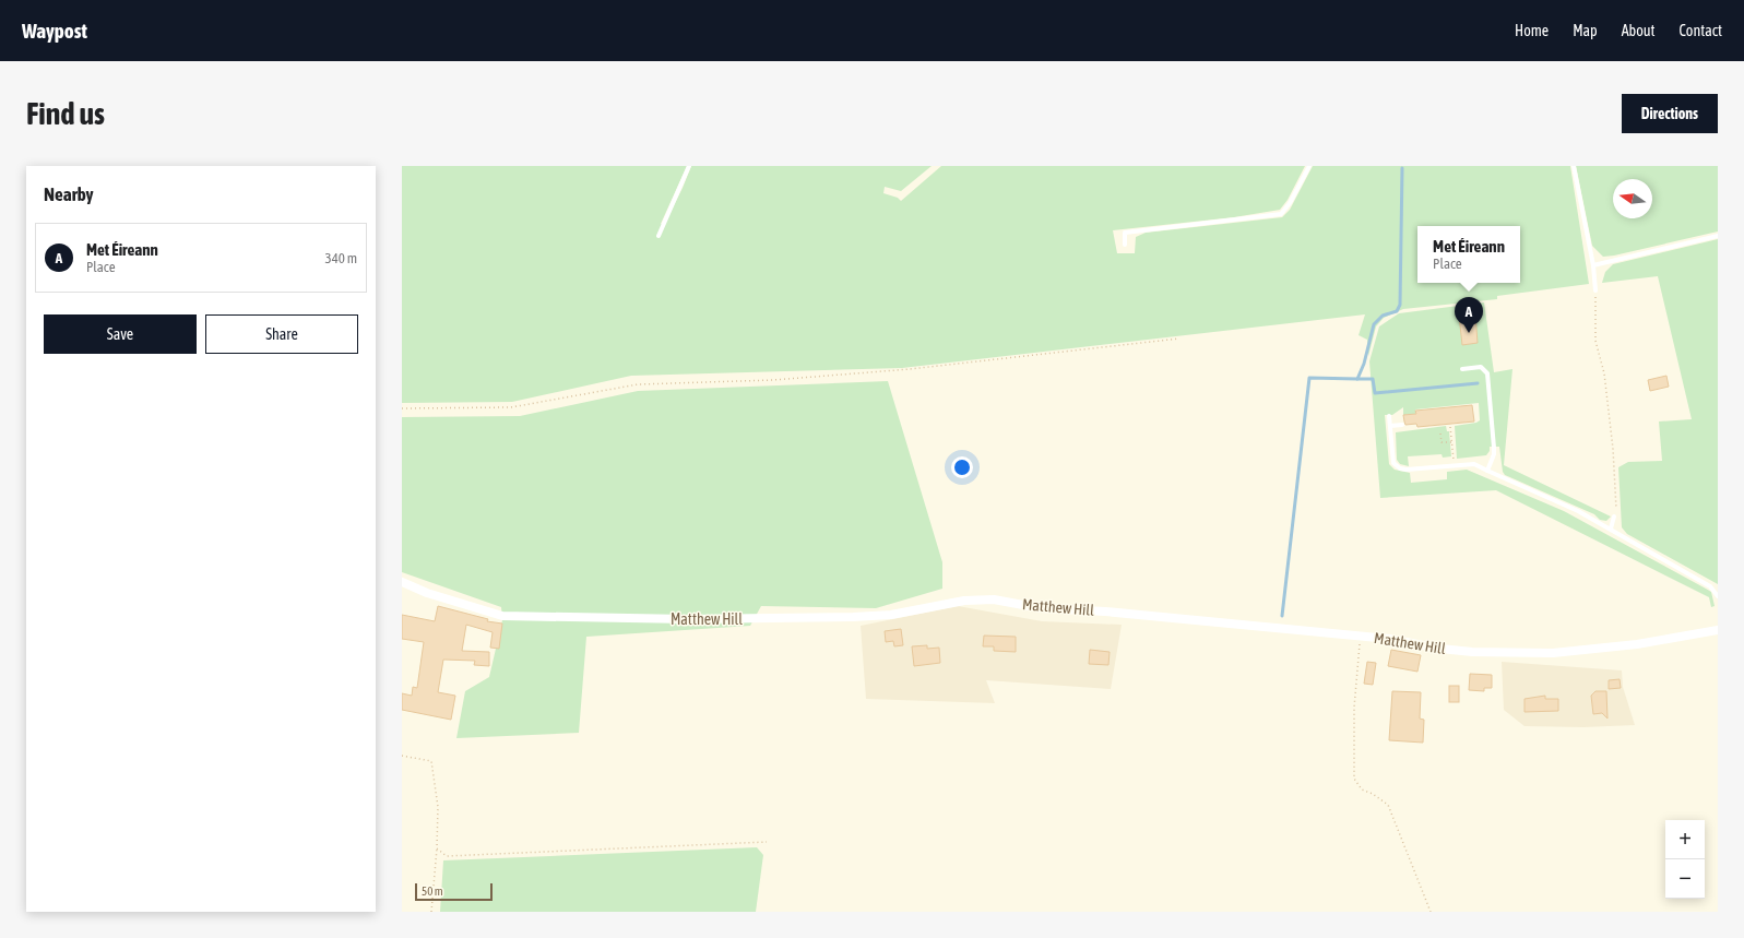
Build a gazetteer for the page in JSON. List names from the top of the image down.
{
  "streets": {
    "street": ["Matthew Hill"]
  },
  "scale_bar": "50 m",
  "north": "left",
  "page": {
    "header": "Waypost",
    "nav": [
      "Home",
      "Map",
      "About",
      "Contact"
    ],
    "buttons": [
      "Directions",
      ["Save", "Share"]
    ],
    "title": "Find us",
    "heading": "Nearby",
    "list": [
      {
        "mark": "A",
        "name": "Met Éireann",
        "note": "Place",
        "value": "340 m"
      }
    ],
    "popup": ["Met Éireann", "Place"],
    "pins": "A",
    "map_buttons": ["+", "−"],
    "scale": "50 m"
  }
}
